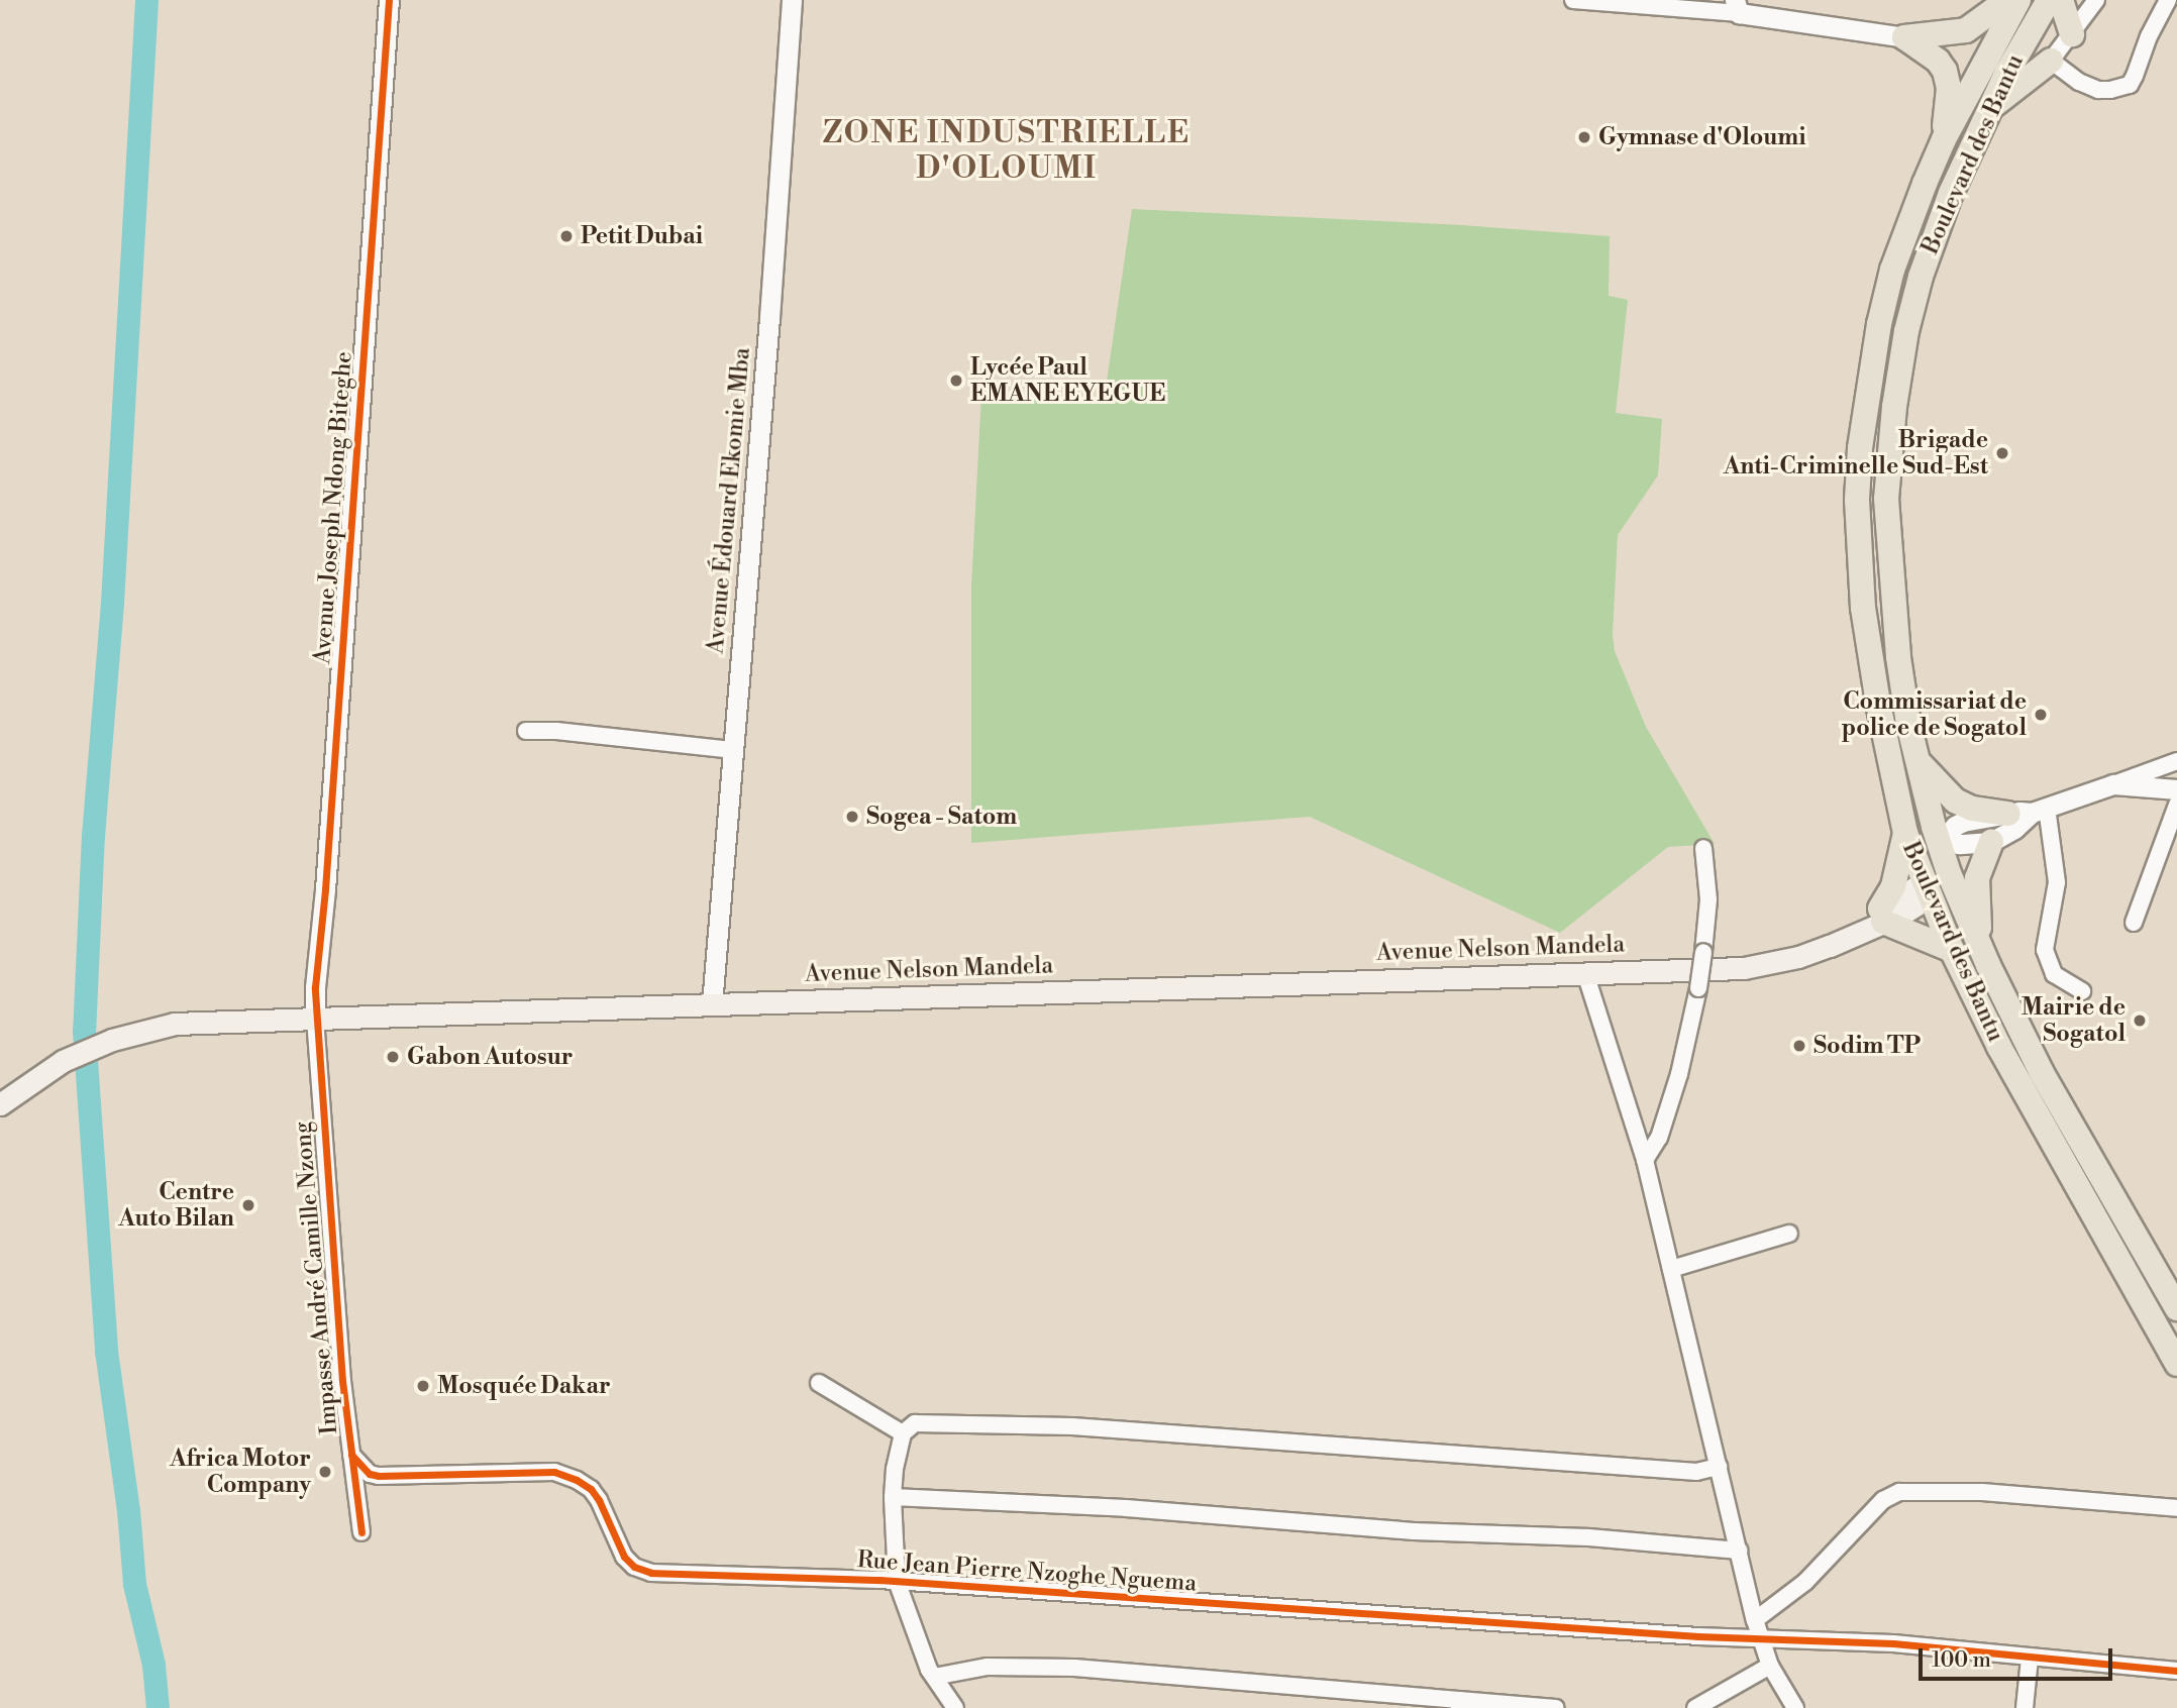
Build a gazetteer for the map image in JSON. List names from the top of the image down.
{
  "streets": {
    "highway": ["Boulevard des Bantu"],
    "main road": ["Avenue Nelson Mandela"],
    "street": [
      "Avenue Édouard Ekomie Mba",
      "Avenue Joseph Ndong Biteghe",
      "Impasse André Camille Nzong",
      "Rue Jean Pierre Nzoghe Nguema"
    ]
  },
  "crossings": [
    ["Boulevard des Bantu", "Avenue Nelson Mandela"],
    ["Avenue Édouard Ekomie Mba", "Avenue Nelson Mandela"],
    ["Avenue Joseph Ndong Biteghe", "Avenue Nelson Mandela"],
    ["Avenue Joseph Ndong Biteghe", "Impasse André Camille Nzong"],
    ["Avenue Nelson Mandela", "Impasse André Camille Nzong"],
    ["Impasse André Camille Nzong", "Rue Jean Pierre Nzoghe Nguema"]
  ],
  "districts": ["ZONE INDUSTRIELLE D'OLOUMI"],
  "places": [
    "Gymnase d'Oloumi",
    "Petit Dubai",
    "Lycée Paul EMANE EYEGUE",
    "Brigade Anti-Criminelle Sud-Est",
    "Commissariat de police de Sogatol",
    "Sogea - Satom",
    "Mairie de Sogatol",
    "Sodim TP",
    "Gabon Autosur",
    "Centre Auto Bilan",
    "Mosquée Dakar",
    "Africa Motor Company"
  ],
  "scale_bar": "100 m"
}
